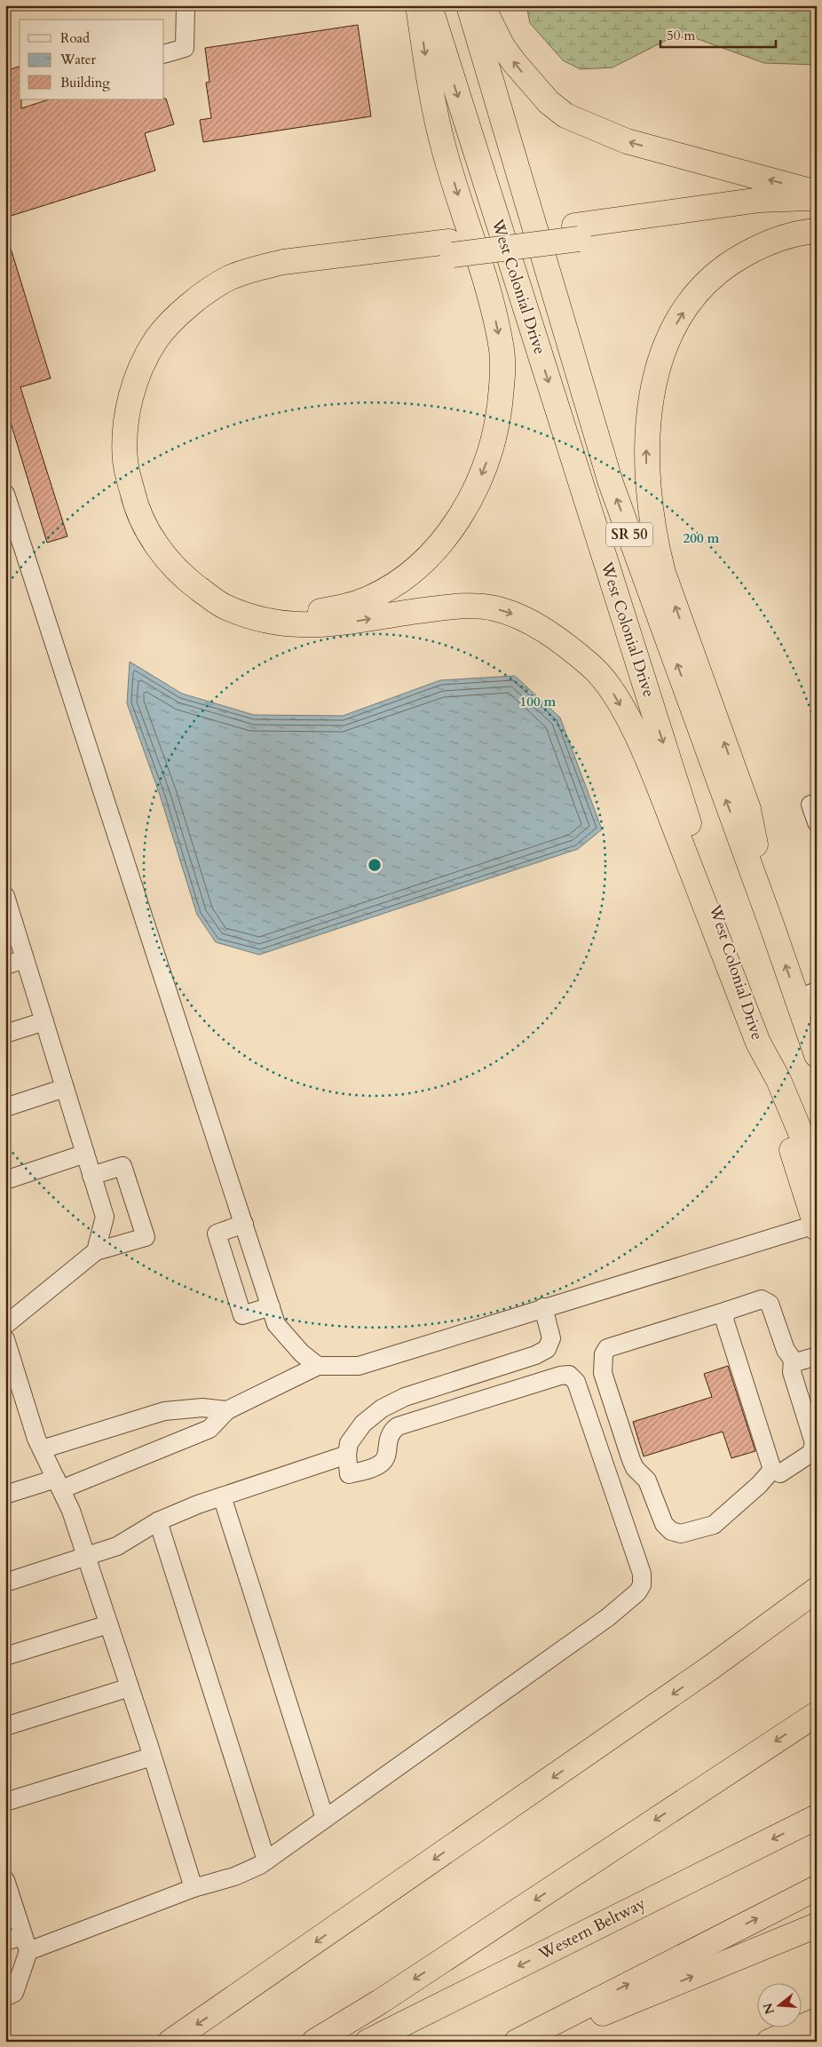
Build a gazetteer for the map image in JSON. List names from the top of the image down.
{
  "streets": {
    "highway": ["West Colonial Drive", "SR 50", "Western Beltway"]
  },
  "legend": ["Road", "Water", "Building"],
  "scale_bar": "50 m",
  "north": "left",
  "rings": ["200 m", "100 m"]
}
